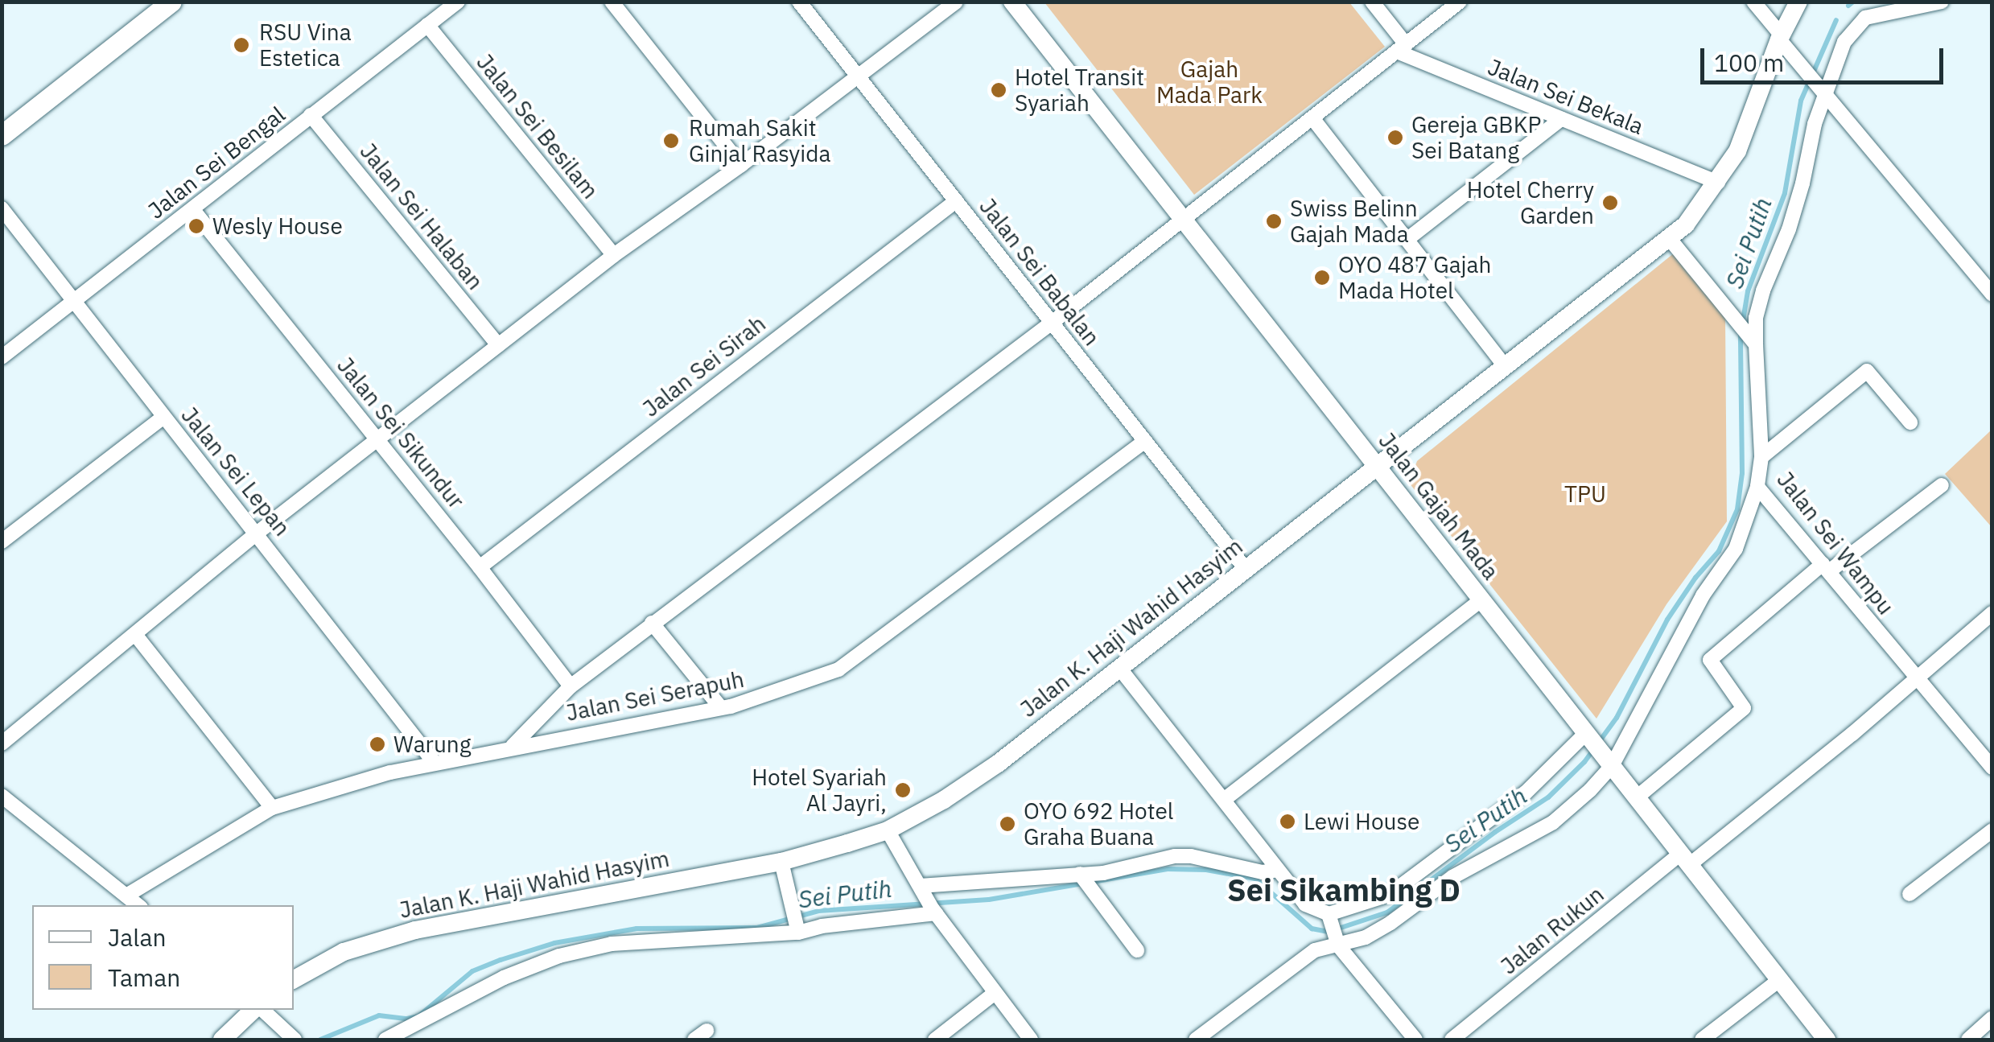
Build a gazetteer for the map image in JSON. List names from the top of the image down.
{
  "streets": {
    "street": [
      "Jalan Sei Bekala",
      "Jalan Sei Besilam",
      "Jalan Sei Bengal",
      "Jalan Sei Halaban",
      "Jalan Sei Babalan",
      "Jalan Sei Sirah",
      "Jalan Sei Sikundur",
      "Jalan Sei Lepan",
      "Jalan Gajah Mada",
      "Jalan Sei Wampu",
      "Jalan K. Haji Wahid Hasyim",
      "Jalan Sei Serapuh",
      "Jalan Rukun"
    ]
  },
  "crossings": [
    ["Jalan Sei Bekala", "Jalan K. Haji Wahid Hasyim"],
    ["Jalan Sei Besilam", "Jalan Sei Bengal"],
    ["Jalan Sei Bengal", "Jalan Sei Halaban"],
    ["Jalan Sei Bengal", "Jalan Sei Sikundur"],
    ["Jalan Sei Bengal", "Jalan Sei Lepan"],
    ["Jalan Sei Babalan", "Jalan Sei Sirah"],
    ["Jalan Sei Babalan", "Jalan K. Haji Wahid Hasyim"],
    ["Jalan Sei Babalan", "Jalan Sei Serapuh"],
    ["Jalan Sei Sirah", "Jalan Sei Sikundur"],
    ["Jalan Sei Lepan", "Jalan Sei Serapuh"],
    ["Jalan Gajah Mada", "Jalan K. Haji Wahid Hasyim"],
    ["Jalan Gajah Mada", "Jalan Rukun"],
    ["Jalan Sei Wampu", "Jalan Rukun"]
  ],
  "districts": ["Sei Sikambing D"],
  "water": ["Sei Putih"],
  "parks": ["Gajah Mada Park", "TPU"],
  "places": [
    "RSU Vina Estetica",
    "Hotel Transit Syariah",
    "Gereja GBKP Sei Batang",
    "Rumah Sakit Ginjal Rasyida",
    "Hotel Cherry Garden",
    "Swiss Belinn Gajah Mada",
    "Wesly House",
    "OYO 487 Gajah Mada Hotel",
    "Warung",
    "Hotel Syariah Al Jayri,",
    "Lewi House",
    "OYO 692 Hotel Graha Buana"
  ],
  "legend": ["Jalan", "Taman"],
  "scale_bar": "100 m"
}
